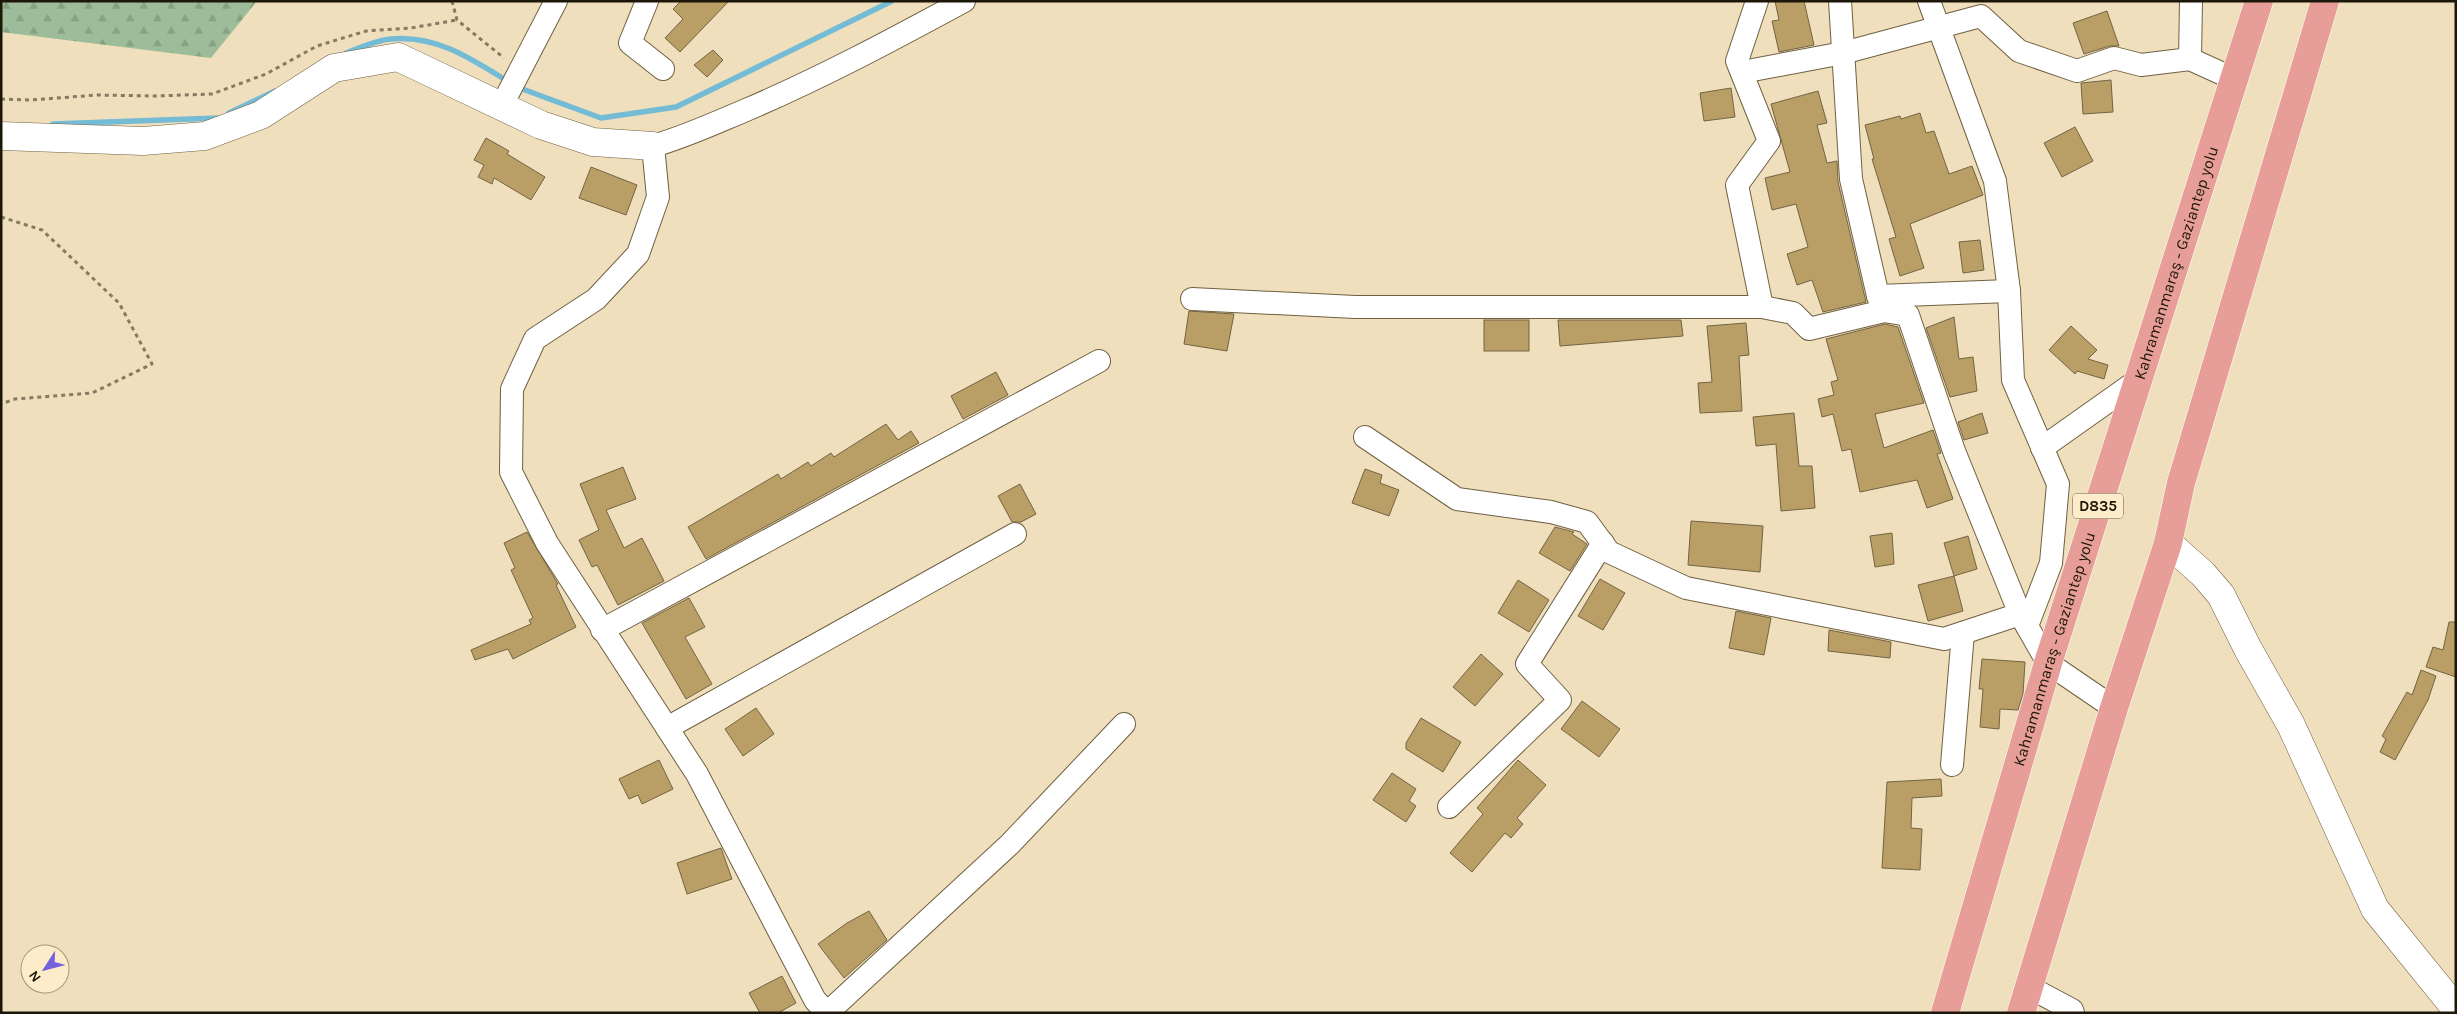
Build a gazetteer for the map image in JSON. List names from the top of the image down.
{
  "streets": {
    "highway": ["Kahramanmaraş - Gaziantep yolu", "D835"]
  },
  "north": "bottom left"
}
